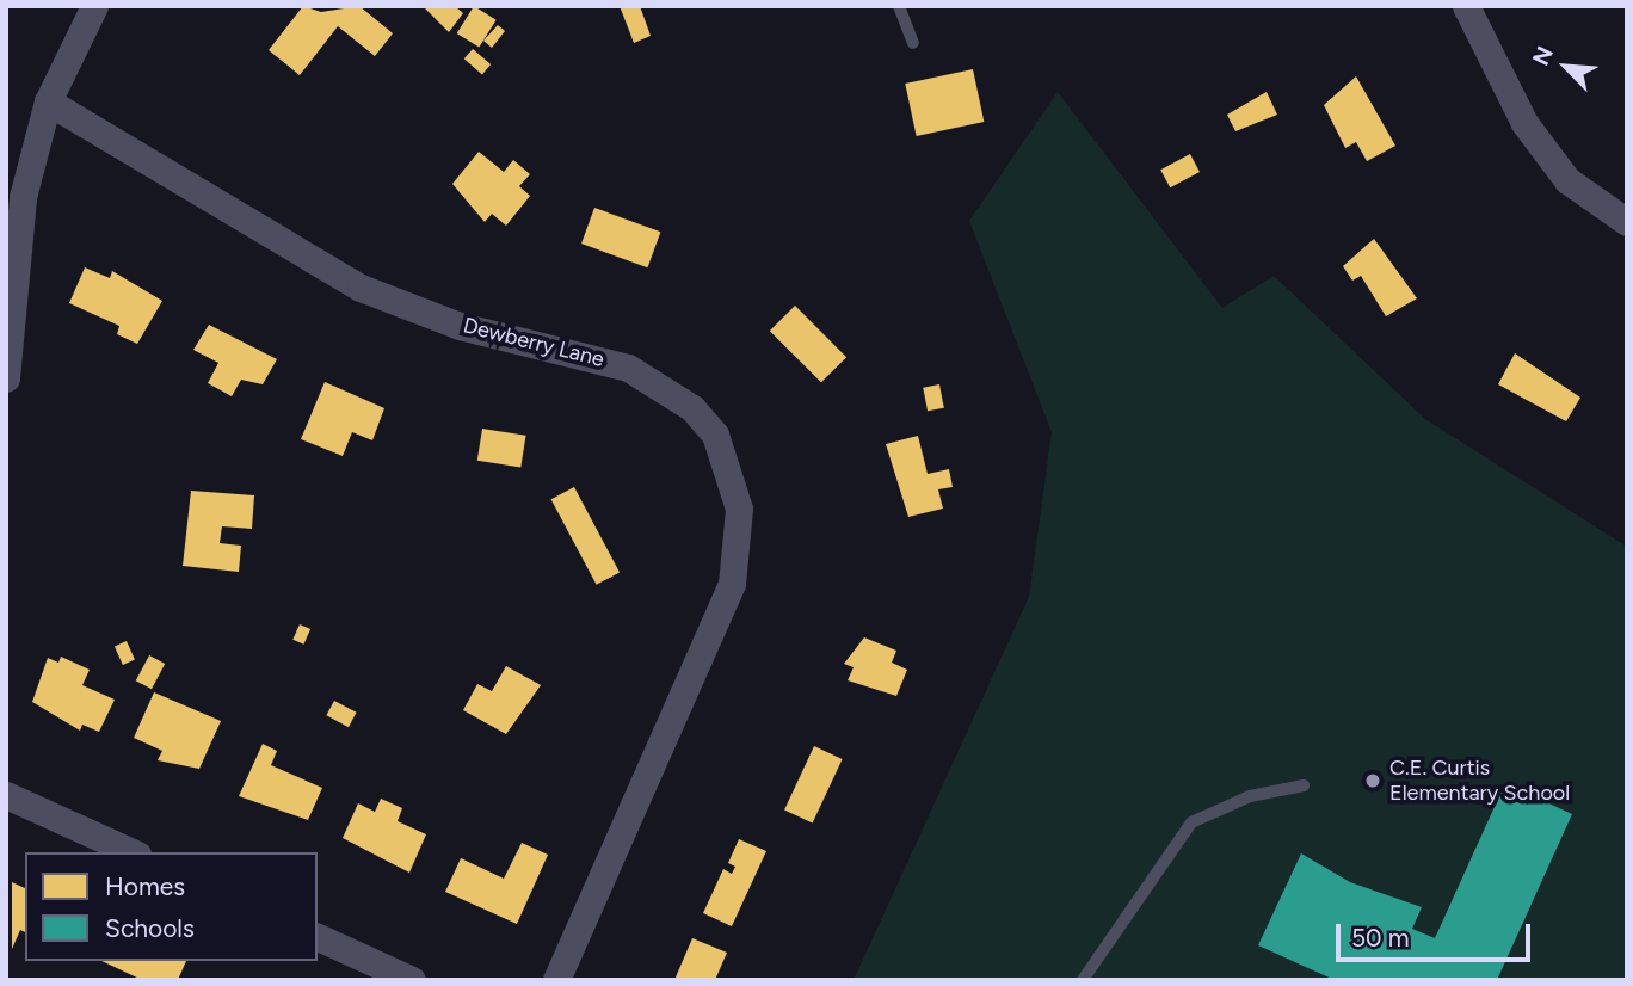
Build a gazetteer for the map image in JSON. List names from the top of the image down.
{
  "streets": {
    "street": ["Dewberry Lane"]
  },
  "places": ["C.E. Curtis Elementary School"],
  "legend": ["Homes", "Schools"],
  "scale_bar": "50 m",
  "north": "top left"
}
